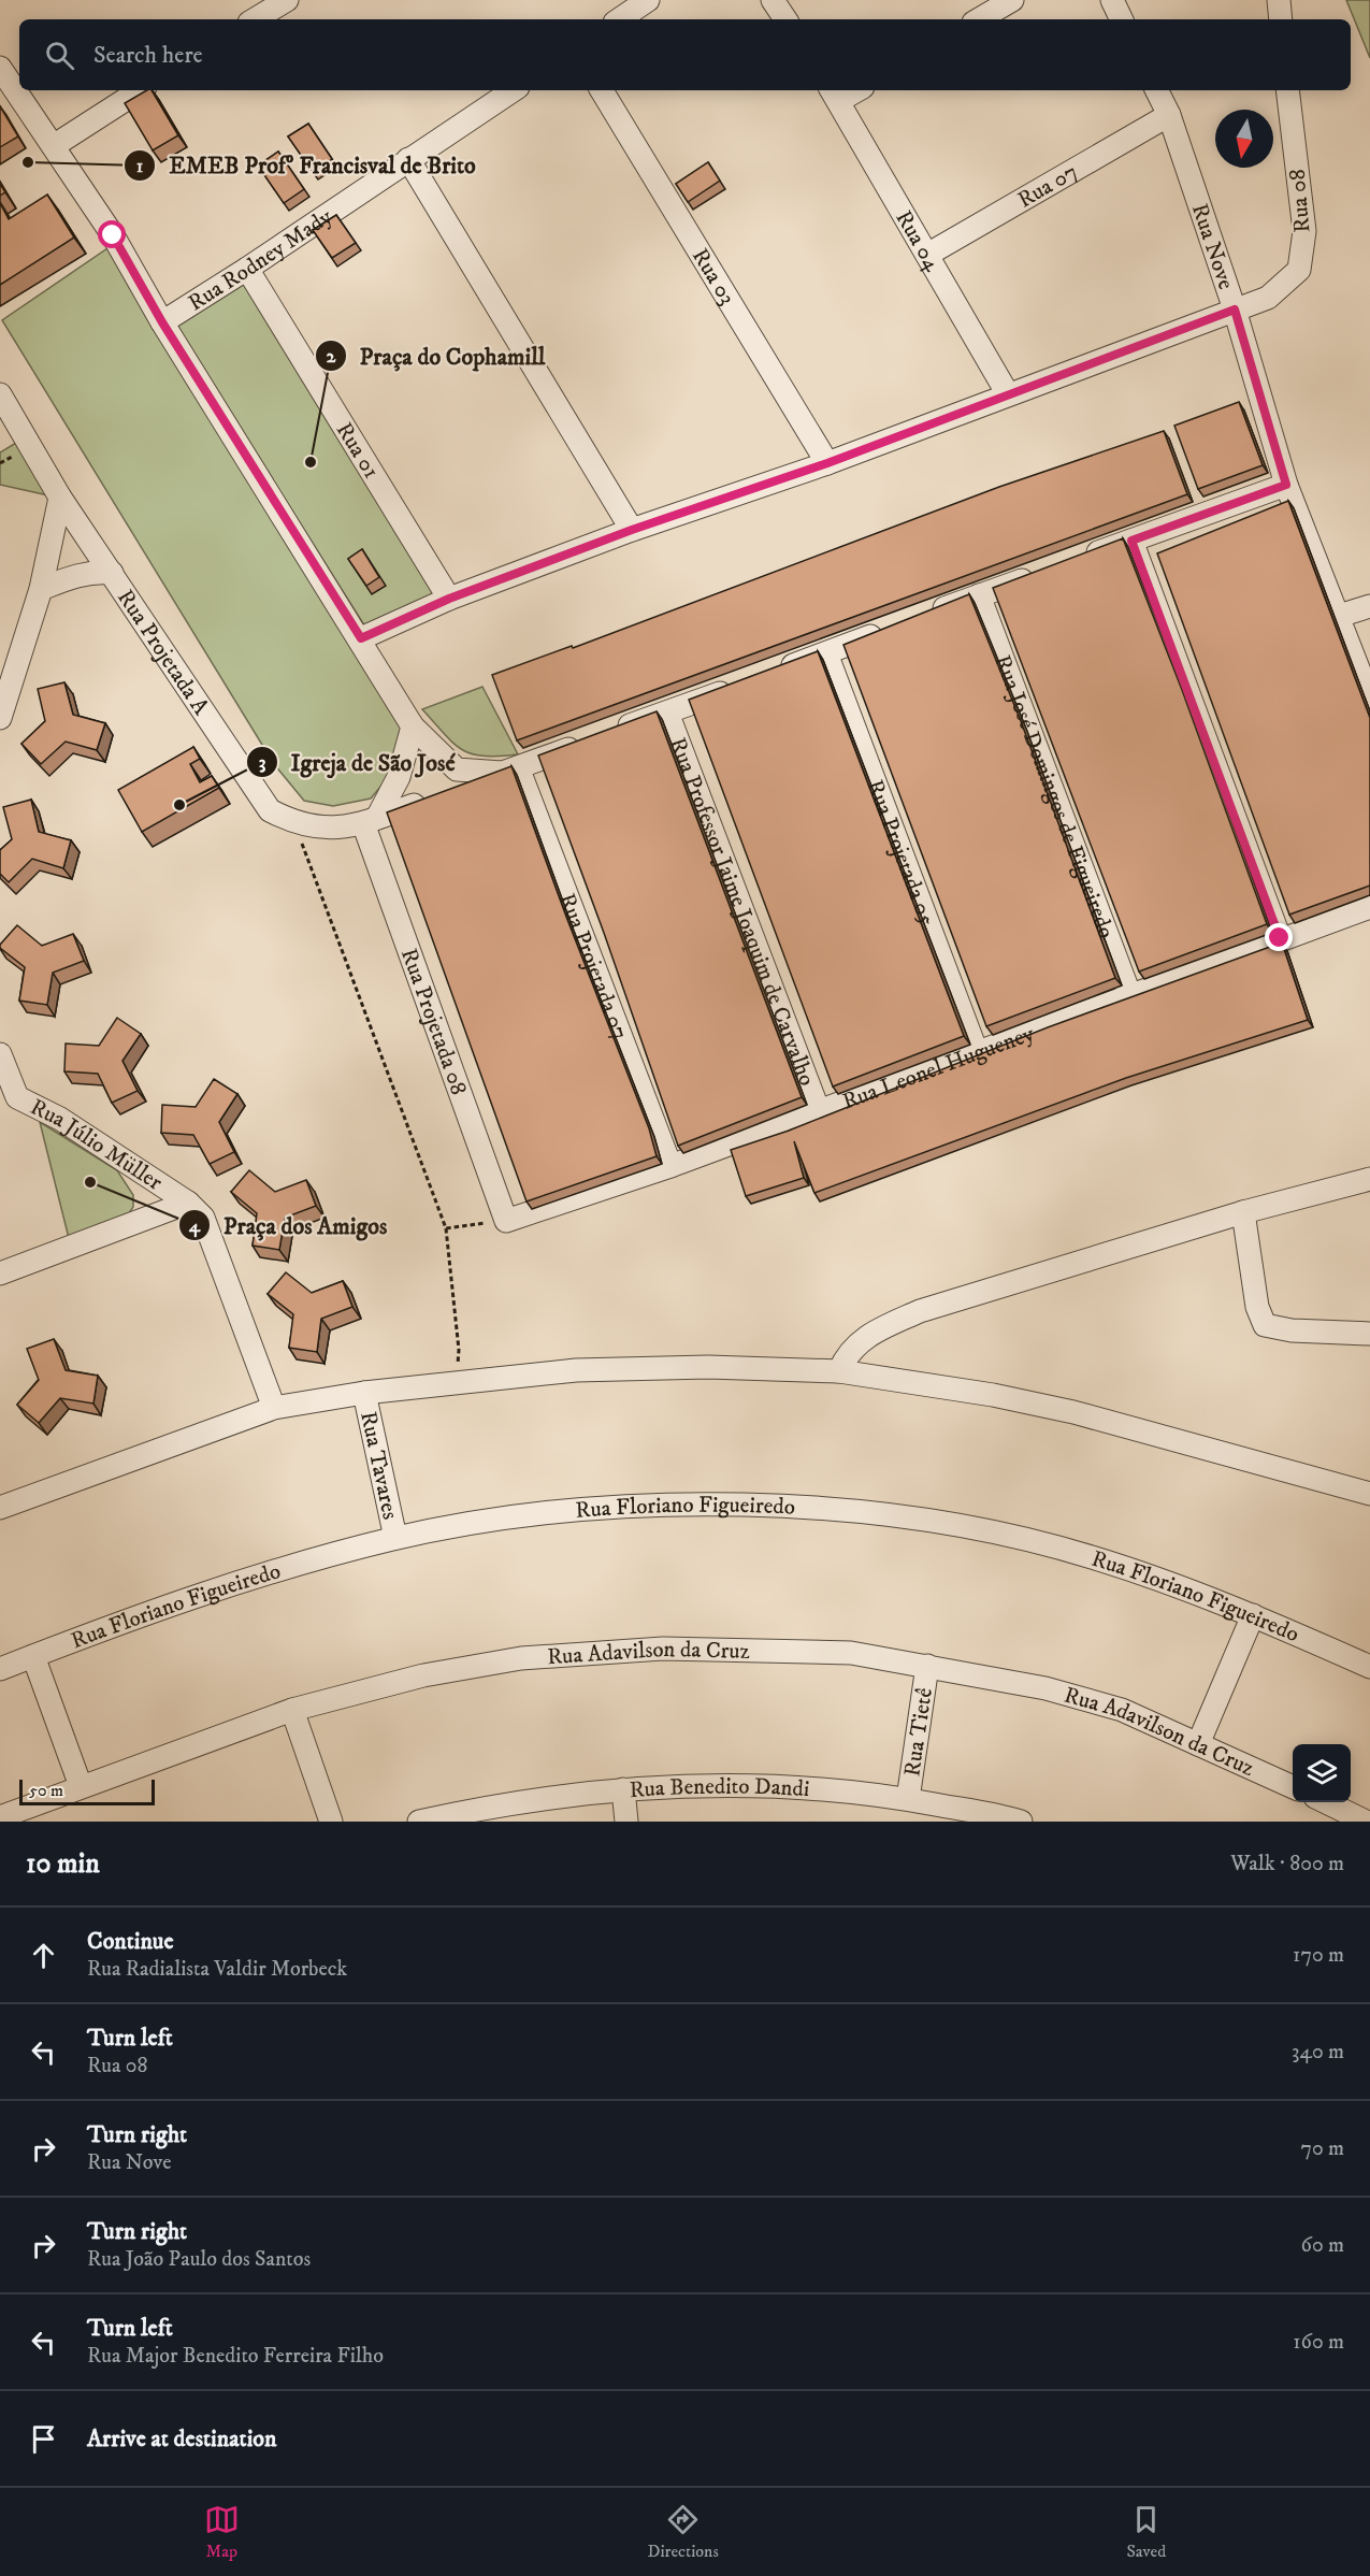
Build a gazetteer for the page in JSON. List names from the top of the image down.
{
  "streets": {
    "street": [
      "Rua 07",
      "Rua 08",
      "Rua 04",
      "Rua Nove",
      "Rua Rodney Mady",
      "Rua 03",
      "Rua 01",
      "Rua Projetada A",
      "Rua José Domingos de Figueiredo",
      "Rua Projetada 05",
      "Rua Professor Jaime Joaquim de Carvalho",
      "Rua Projetada 07",
      "Rua Projetada 08",
      "Rua Leonel Hugueney",
      "Rua Júlio Müller",
      "Rua Tavares",
      "Rua Floriano Figueiredo",
      "Rua Adavilson da Cruz",
      "Rua Tietê",
      "Rua Benedito Dandi"
    ]
  },
  "crossings": [
    ["Rua 07", "Rua 04"],
    ["Rua 07", "Rua Nove"],
    ["Rua 08", "Rua 04"],
    ["Rua 08", "Rua Nove"],
    ["Rua 08", "Rua 03"],
    ["Rua 08", "Rua 01"],
    ["Rua Rodney Mady", "Rua 01"],
    ["Rua Projetada A", "Rua Projetada 08"],
    ["Rua José Domingos de Figueiredo", "Rua Leonel Hugueney"],
    ["Rua Projetada 05", "Rua Leonel Hugueney"],
    ["Rua Professor Jaime Joaquim de Carvalho", "Rua Leonel Hugueney"],
    ["Rua Projetada 07", "Rua Leonel Hugueney"],
    ["Rua Projetada 08", "Rua Leonel Hugueney"],
    ["Rua Tavares", "Rua Floriano Figueiredo"],
    ["Rua Adavilson da Cruz", "Rua Tietê"],
    ["Rua Tietê", "Rua Benedito Dandi"]
  ],
  "places": [
    "EMEB Profº Francisval de Brito",
    "Praça do Cophamill",
    "Igreja de São José",
    "Praça dos Amigos"
  ],
  "scale_bar": "50 m",
  "north": "bottom",
  "page": {
    "search": "Search here",
    "scale": "50 m",
    "heading": ["10 min", "Walk · 800 m"],
    "list": [
      ["Continue", "Rua Radialista Valdir Morbeck", "170 m"],
      ["Turn left", "Rua 08", "340 m"],
      ["Turn right", "Rua Nove", "70 m"],
      ["Turn right", "Rua João Paulo dos Santos", "60 m"],
      ["Turn left", "Rua Major Benedito Ferreira Filho", "160 m"],
      "Arrive at destination"
    ],
    "nav": ["Map", "Directions", "Saved"]
  }
}
